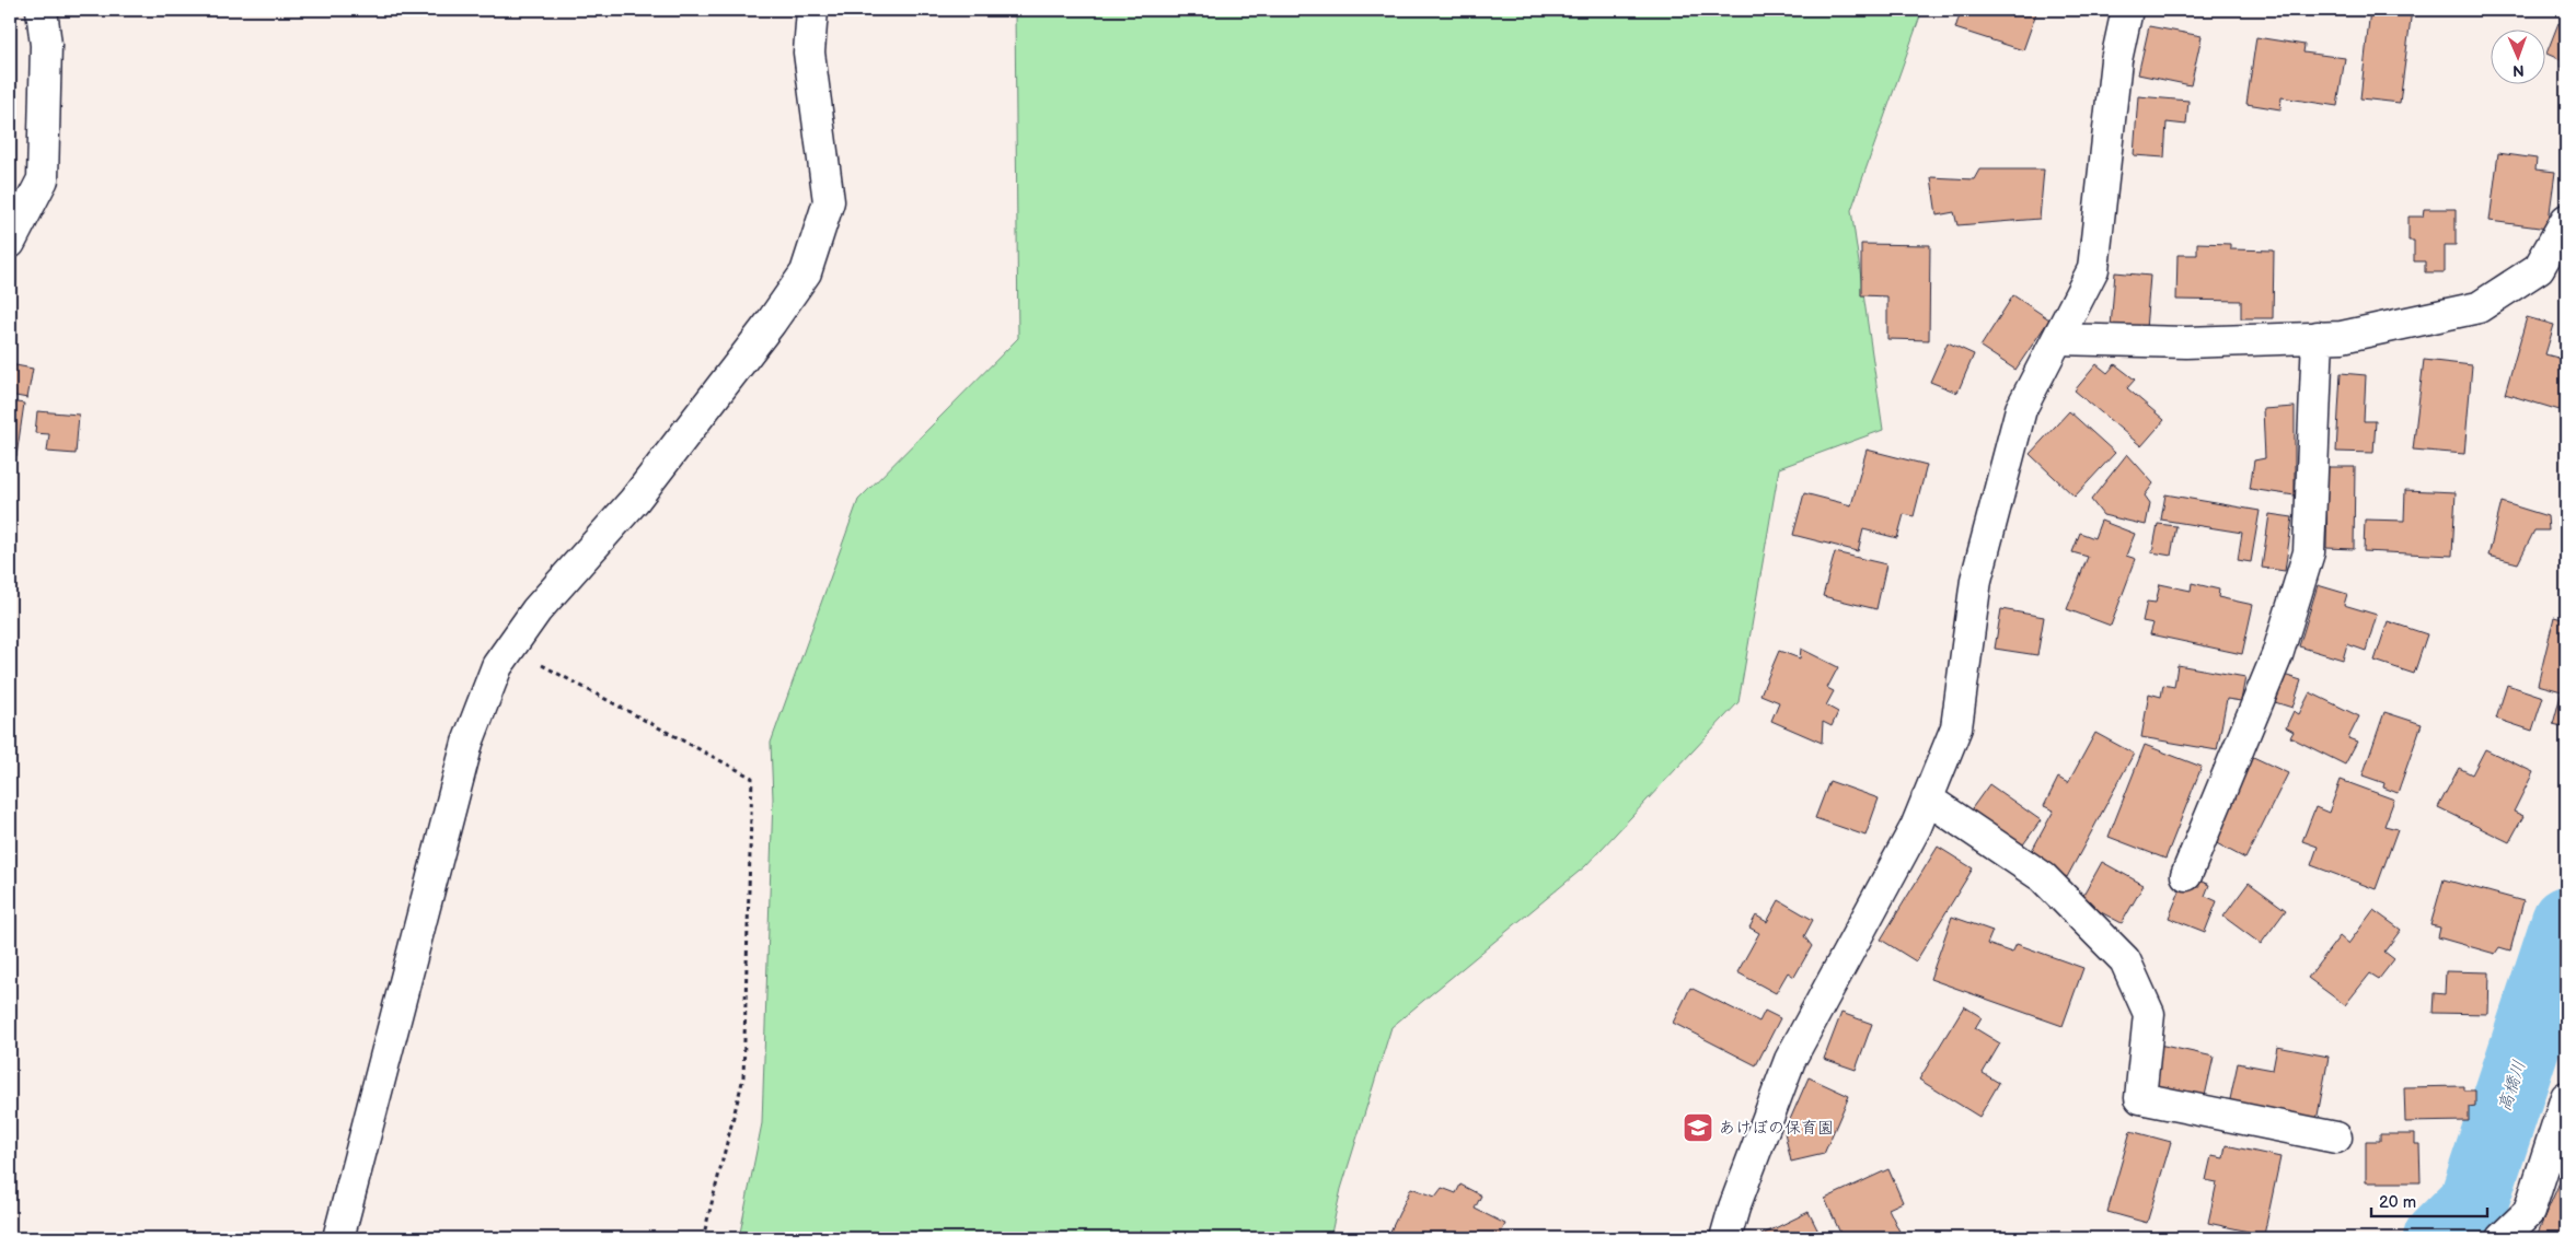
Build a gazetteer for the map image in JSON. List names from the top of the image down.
{
  "water": ["高橋川"],
  "places": {
    "school or university": ["あけぼの保育園"]
  },
  "scale_bar": "20 m",
  "north": "bottom"
}
